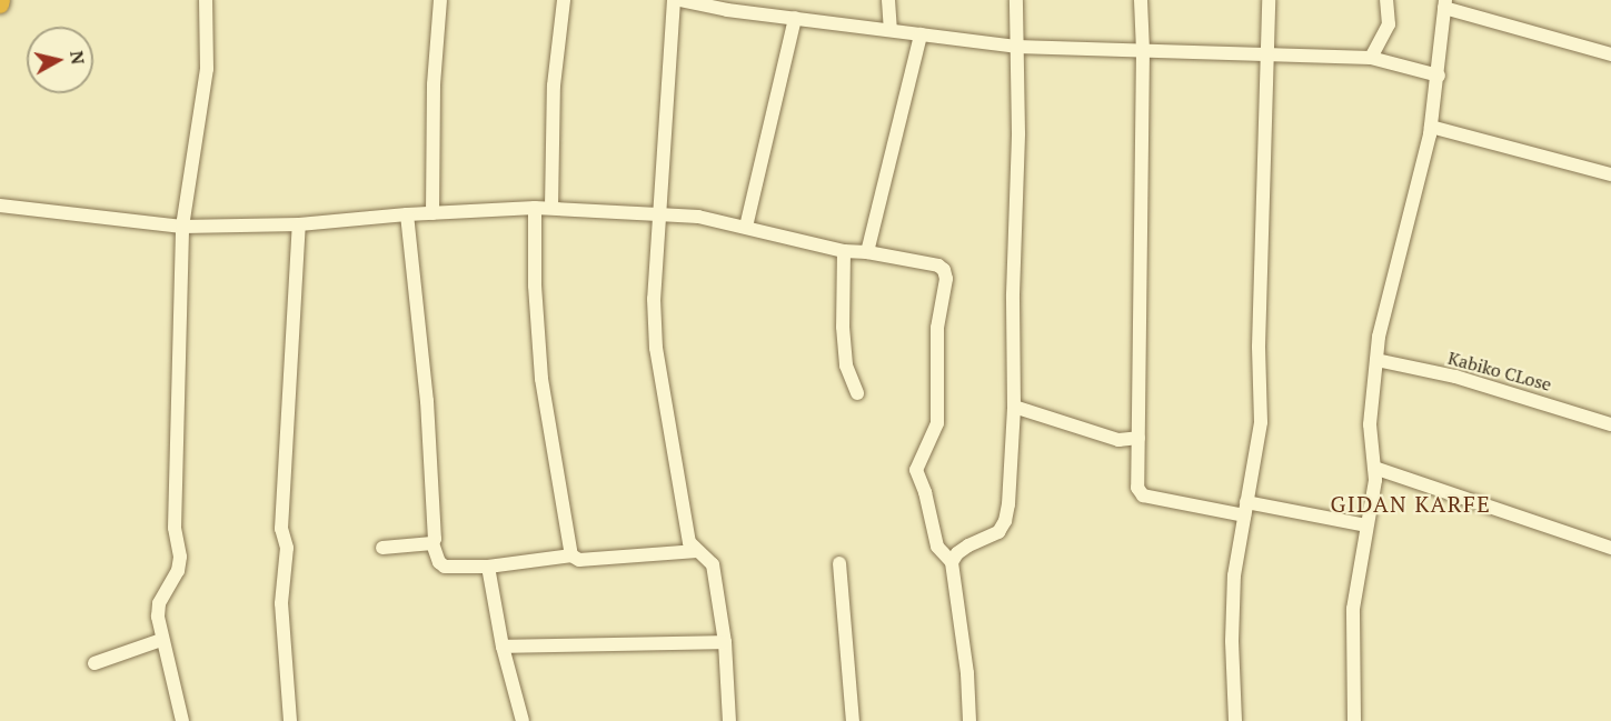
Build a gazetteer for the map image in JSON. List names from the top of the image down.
{
  "streets": {
    "street": ["Kabiko CLose"]
  },
  "districts": ["GIDAN KARFE"],
  "north": "right"
}
